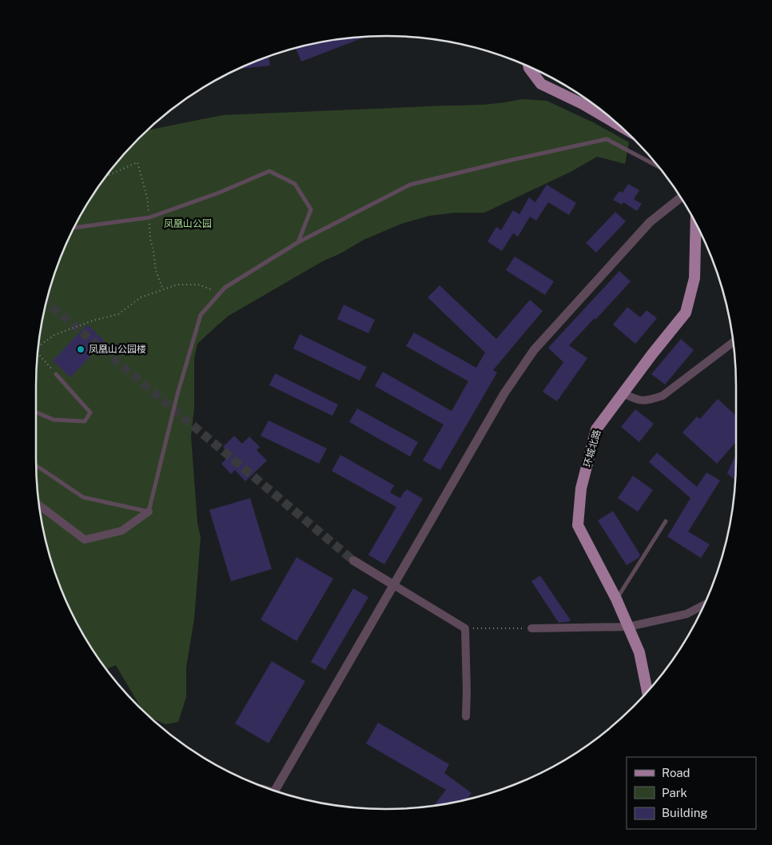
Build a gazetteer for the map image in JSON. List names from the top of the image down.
{
  "streets": {
    "main road": ["环城北路"]
  },
  "parks": ["凤凰山公园"],
  "places": ["凤凰山公园楼"],
  "legend": ["Road", "Park", "Building"]
}
